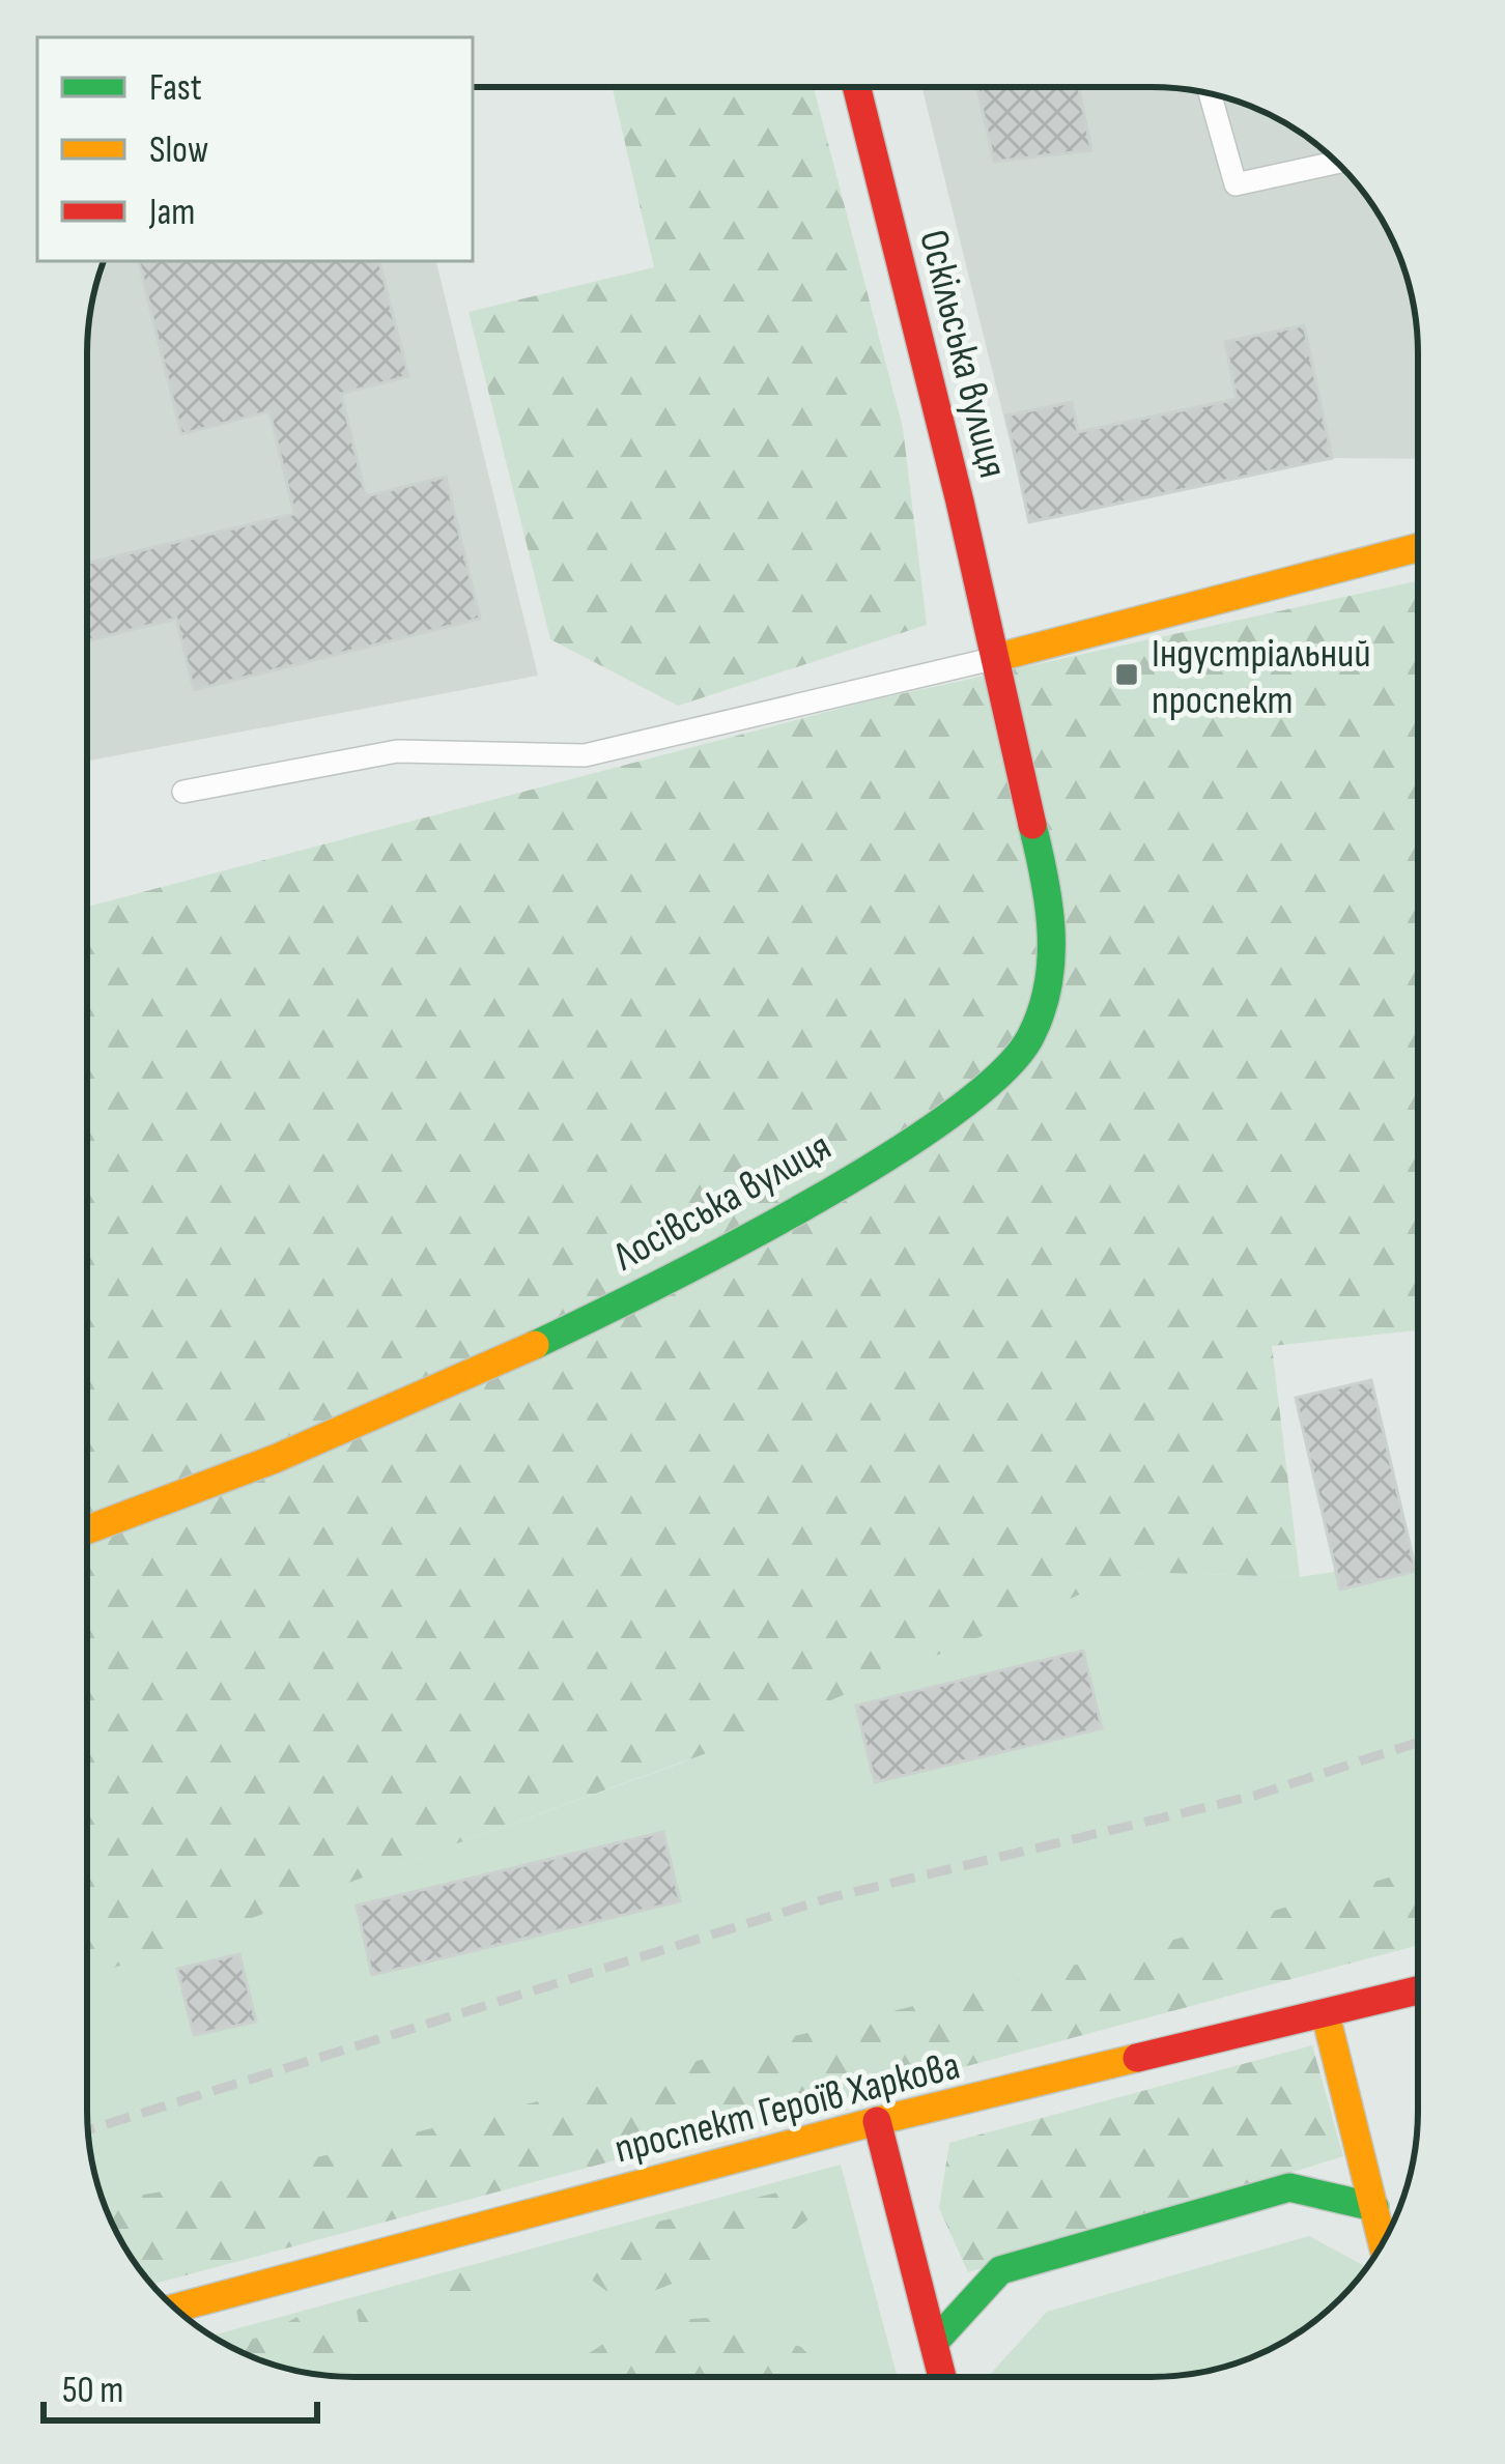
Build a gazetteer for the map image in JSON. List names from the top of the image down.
{
  "streets": {
    "main road": ["Оскільська вулиця", "Лосівська вулиця", "проспект Героїв Харкова"]
  },
  "crossings": [
    ["Оскільська вулиця", "Лосівська вулиця"]
  ],
  "places": {
    "transit": ["Індустріальний проспект"]
  },
  "legend": ["Fast", "Slow", "Jam"],
  "scale_bar": "50 m"
}
